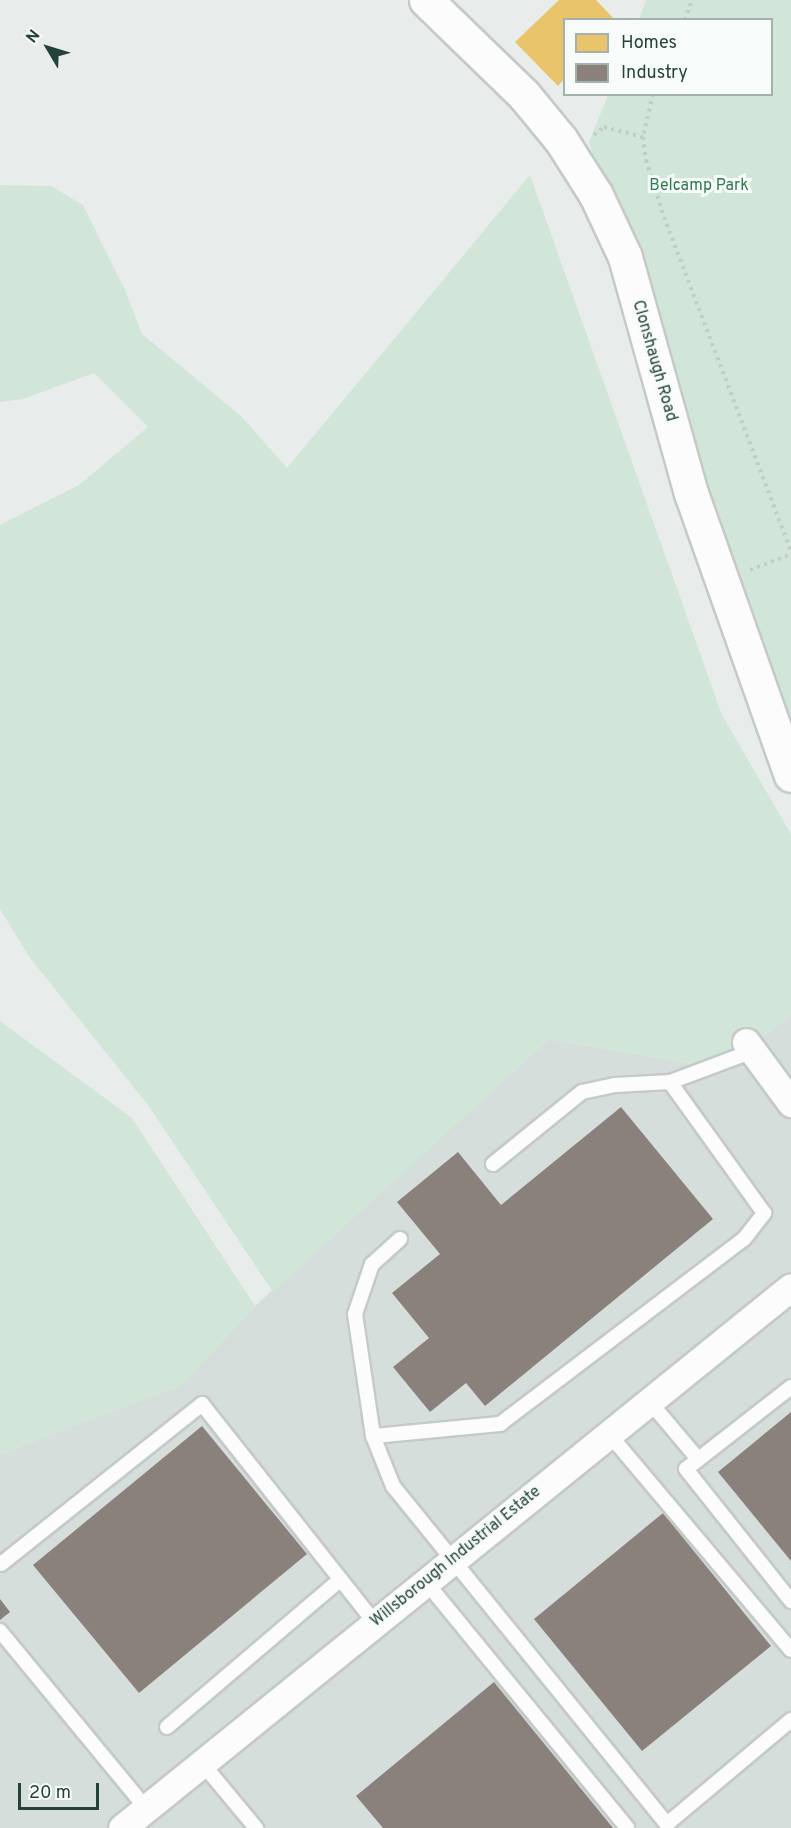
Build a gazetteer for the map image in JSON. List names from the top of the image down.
{
  "streets": {
    "street": ["Clonshaugh Road", "Willsborough Industrial Estate"]
  },
  "parks": ["Belcamp Park"],
  "legend": ["Homes", "Industry"],
  "scale_bar": "20 m",
  "north": "top left"
}
